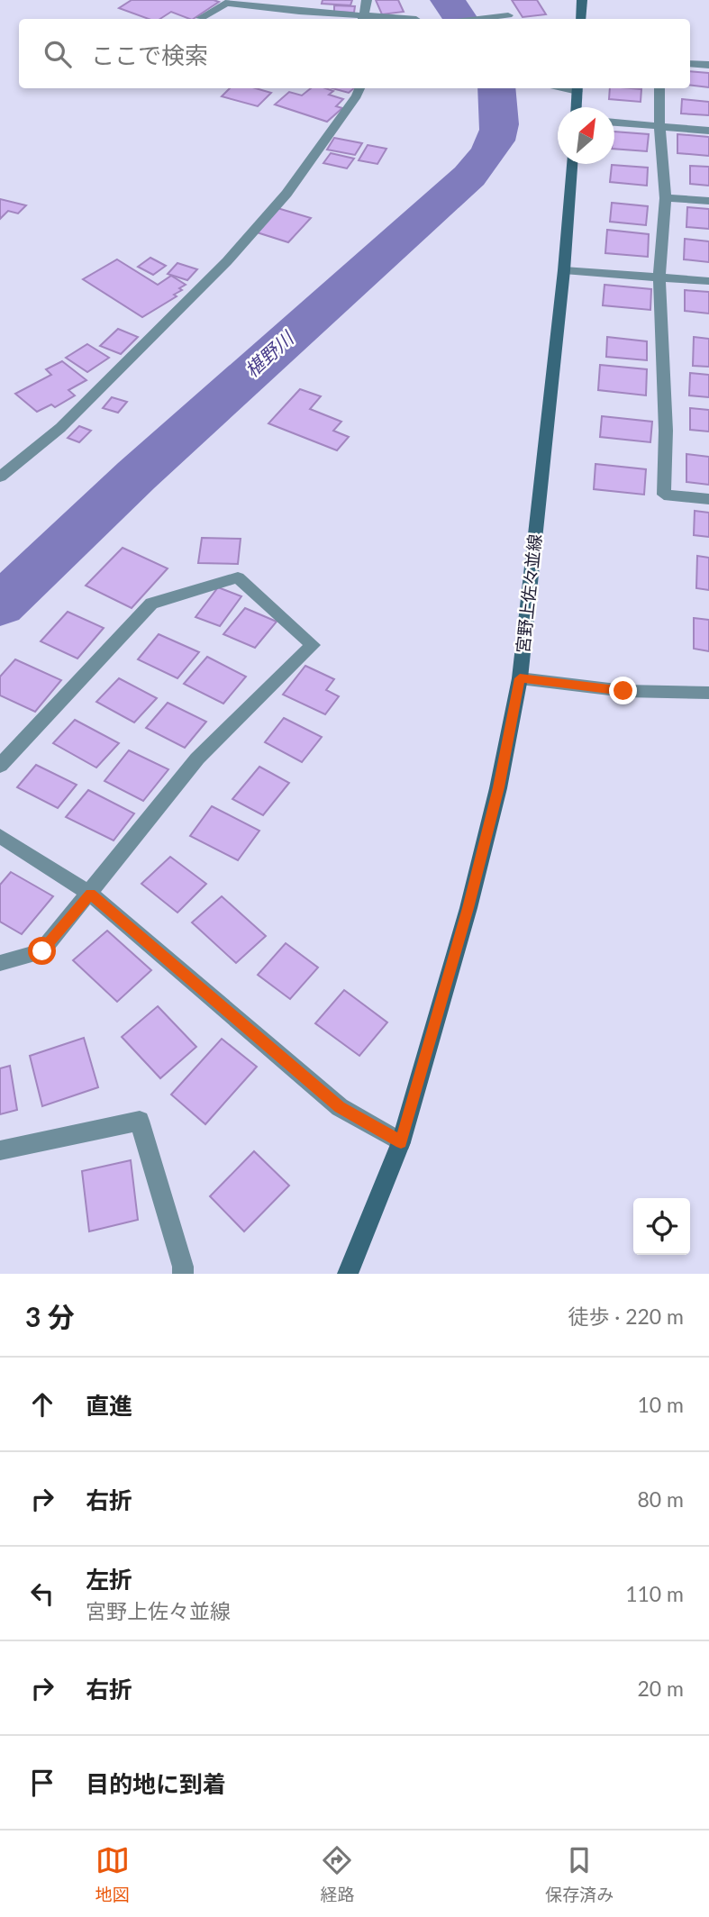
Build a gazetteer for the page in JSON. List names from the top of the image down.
{
  "streets": {
    "main road": ["宮野上佐々並線"]
  },
  "water": ["椹野川"],
  "north": "top right",
  "page": {
    "search": "ここで検索",
    "heading": ["3 分", "徒歩 · 220 m"],
    "list": [
      ["直進", "10 m"],
      ["右折", "80 m"],
      ["左折", "宮野上佐々並線", "110 m"],
      ["右折", "20 m"],
      "目的地に到着"
    ],
    "nav": ["地図", "経路", "保存済み"]
  }
}
